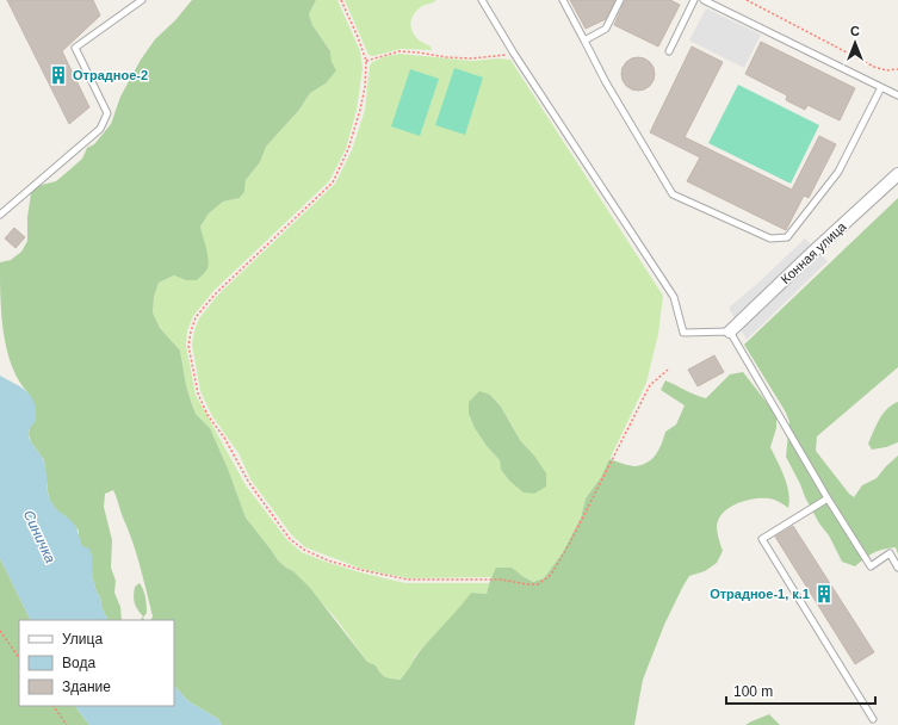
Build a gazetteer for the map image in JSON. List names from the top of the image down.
{
  "streets": {
    "street": ["Конная улица"]
  },
  "water": ["Синичка"],
  "places": {
    "building": ["Отрадное-2", "Отрадное-1, к.1"]
  },
  "legend": ["Улица", "Вода", "Здание"],
  "scale_bar": "100 m",
  "north": "top"
}
